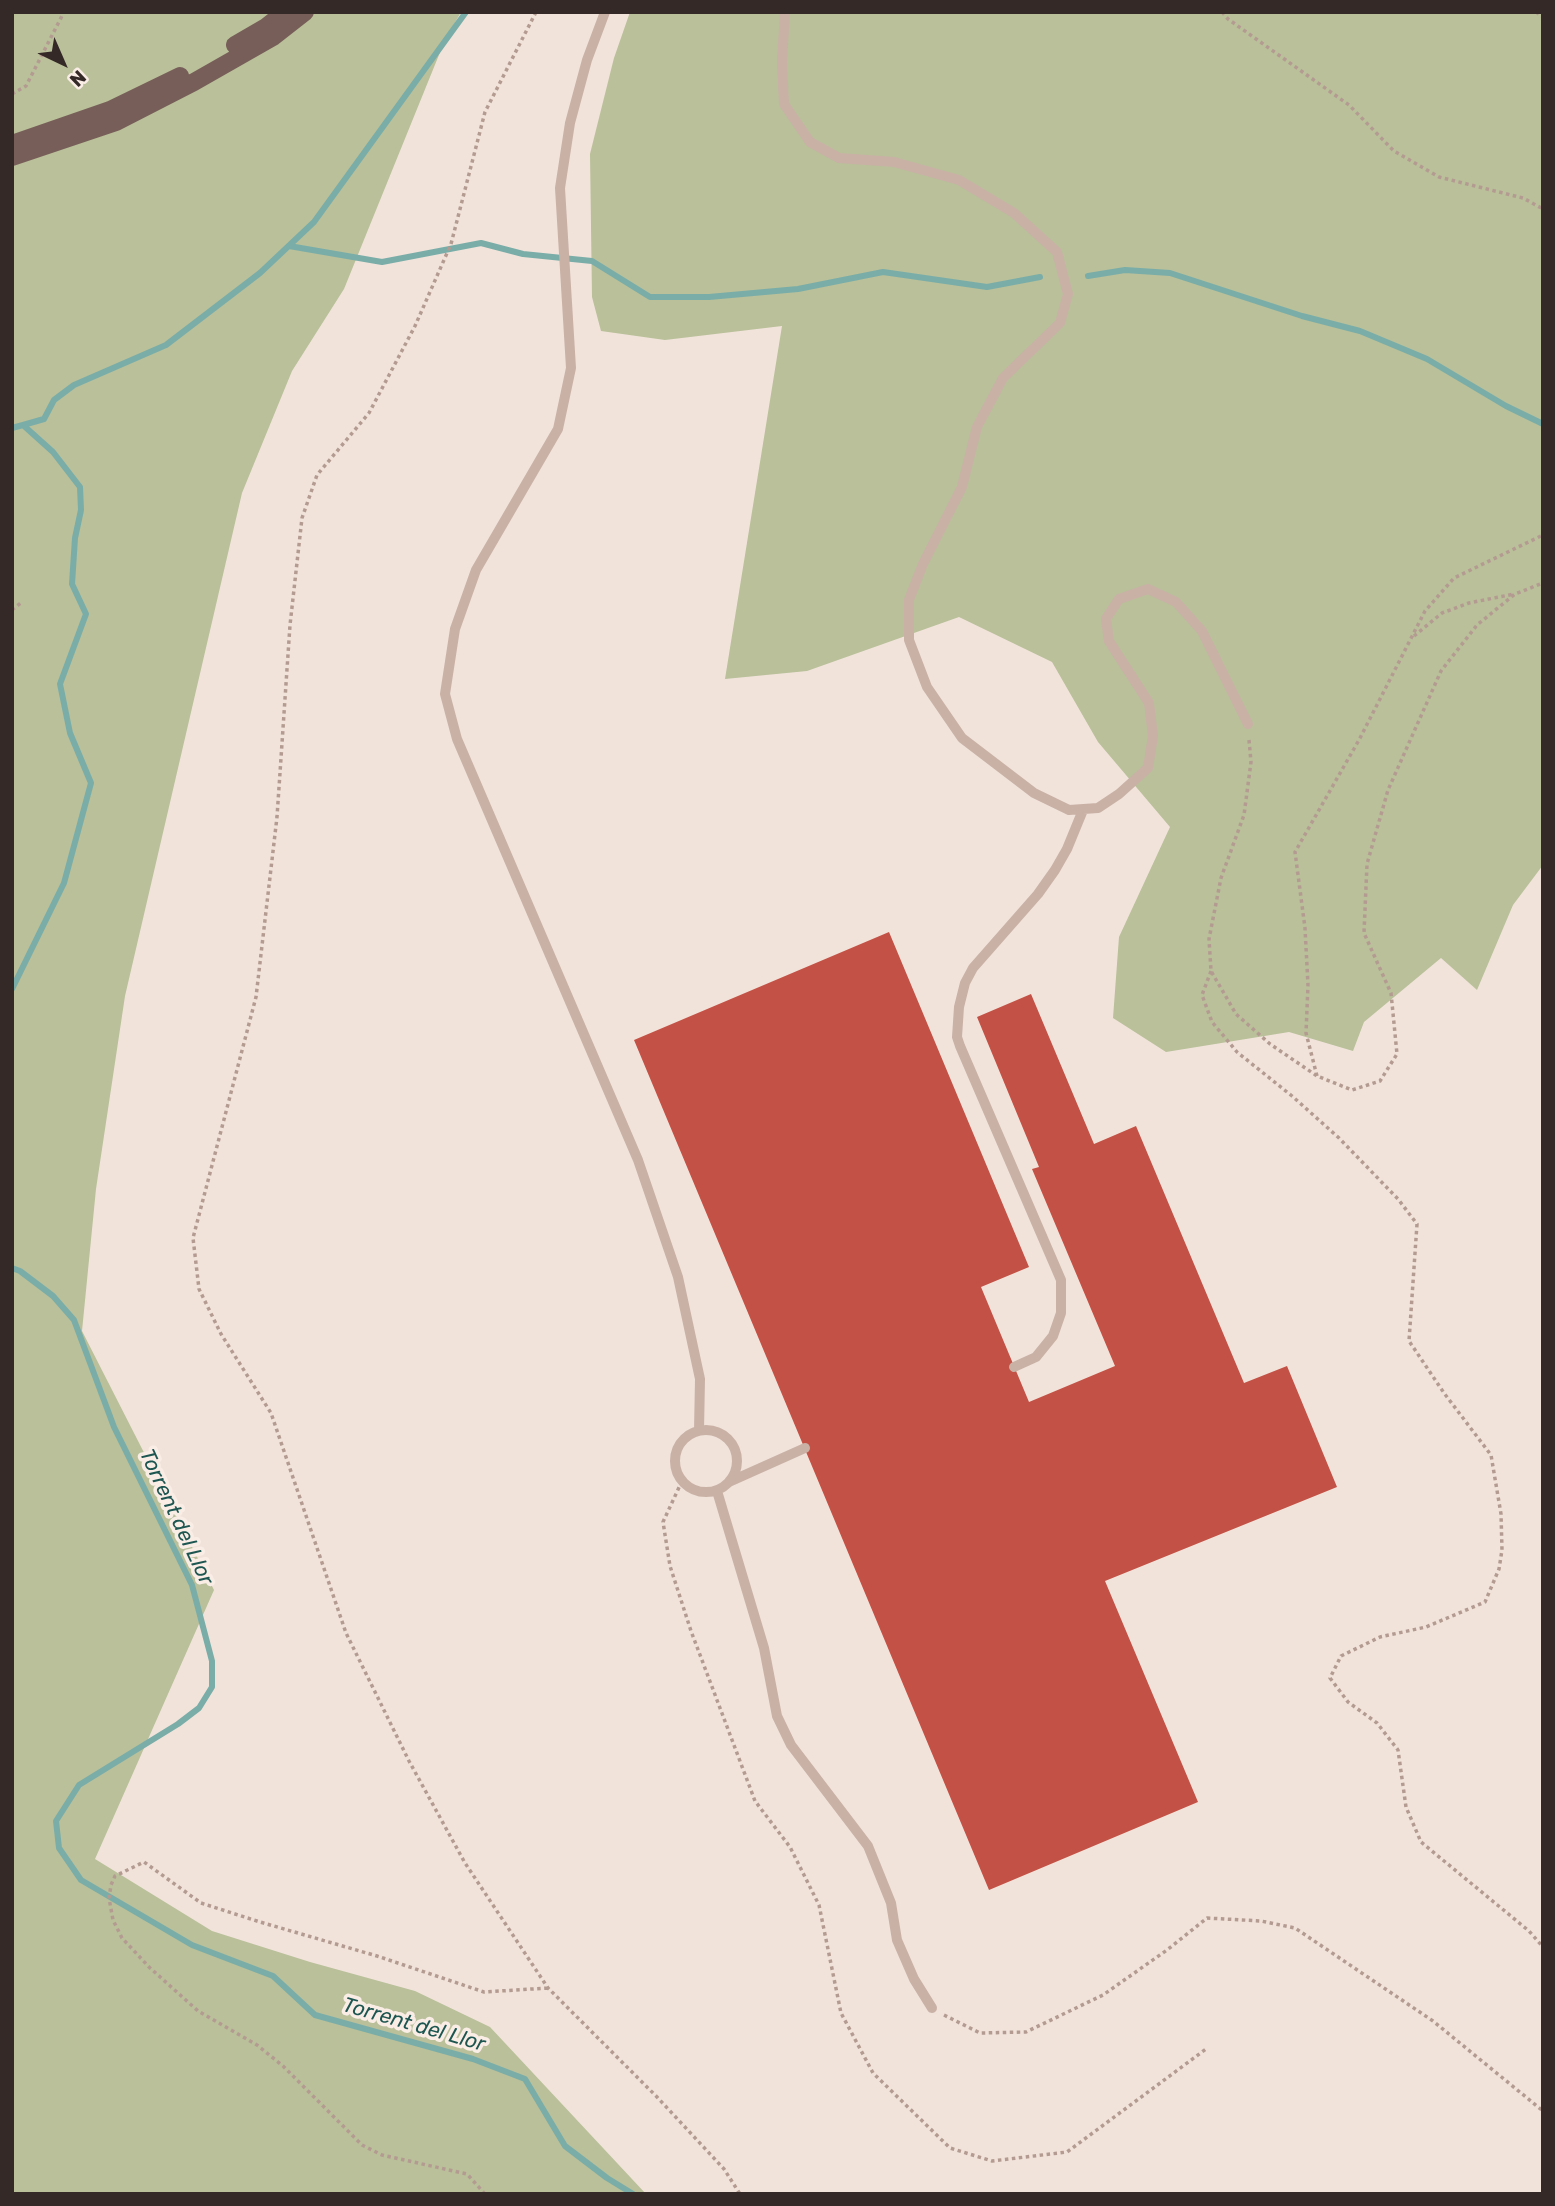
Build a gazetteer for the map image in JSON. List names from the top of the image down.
{
  "water": ["Torrent del Llor"],
  "north": "bottom right"
}
